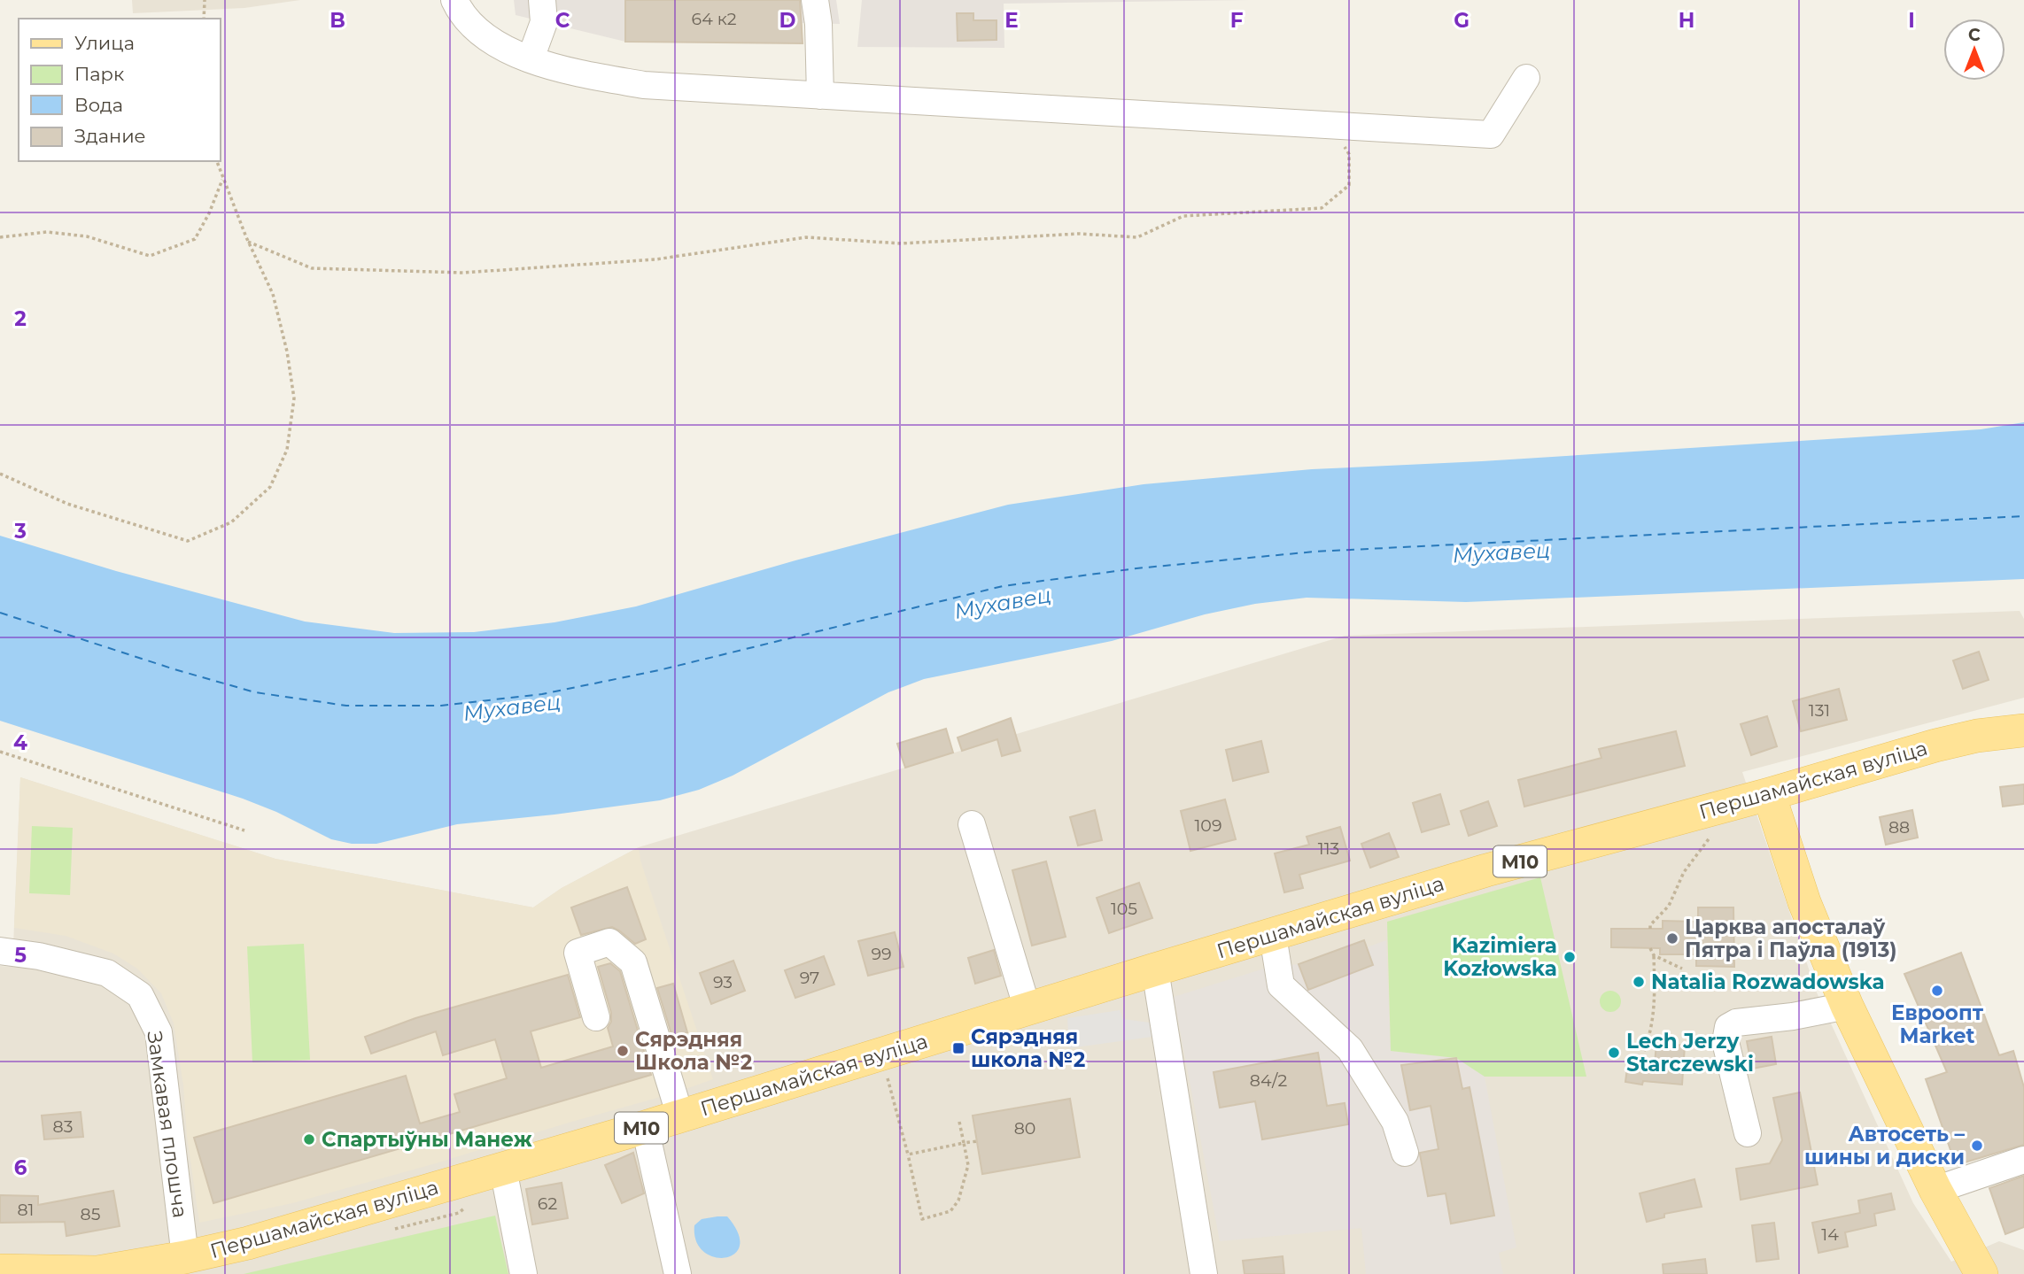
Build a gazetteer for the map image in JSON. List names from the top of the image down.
{
  "streets": {
    "main road": ["Першамайская вуліца", "М10"],
    "street": ["Замкавая плошча"]
  },
  "crossings": [
    ["Першамайская вуліца", "Замкавая плошча"]
  ],
  "water": ["Мухавец"],
  "places": {
    "other": [
      "Царква апосталаў Пятра і Паўла (1913)",
      "Kazimiera Kozłowska",
      "Natalia Rozwadowska",
      "Евроопт Market",
      "Сярэдняя Школа №2",
      "Lech Jerzy Starczewski",
      "Спартыўны Манеж",
      "Автосеть – шины и диски"
    ],
    "transit": ["Сярэдняя школа №2"]
  },
  "house_numbers": [
    "64 к2",
    "131",
    "109",
    "88",
    "113",
    "105",
    "99",
    "97",
    "93",
    "84/2",
    "83",
    "80",
    "62",
    "81",
    "85",
    "14"
  ],
  "legend": [
    "Улица",
    "Парк",
    "Вода",
    "Здание"
  ],
  "north": "top",
  "grid": {
    "columns": [
      "B",
      "C",
      "D",
      "E",
      "F",
      "G",
      "H",
      "I"
    ],
    "rows": [
      "2",
      "3",
      "4",
      "5",
      "6"
    ]
  }
}
